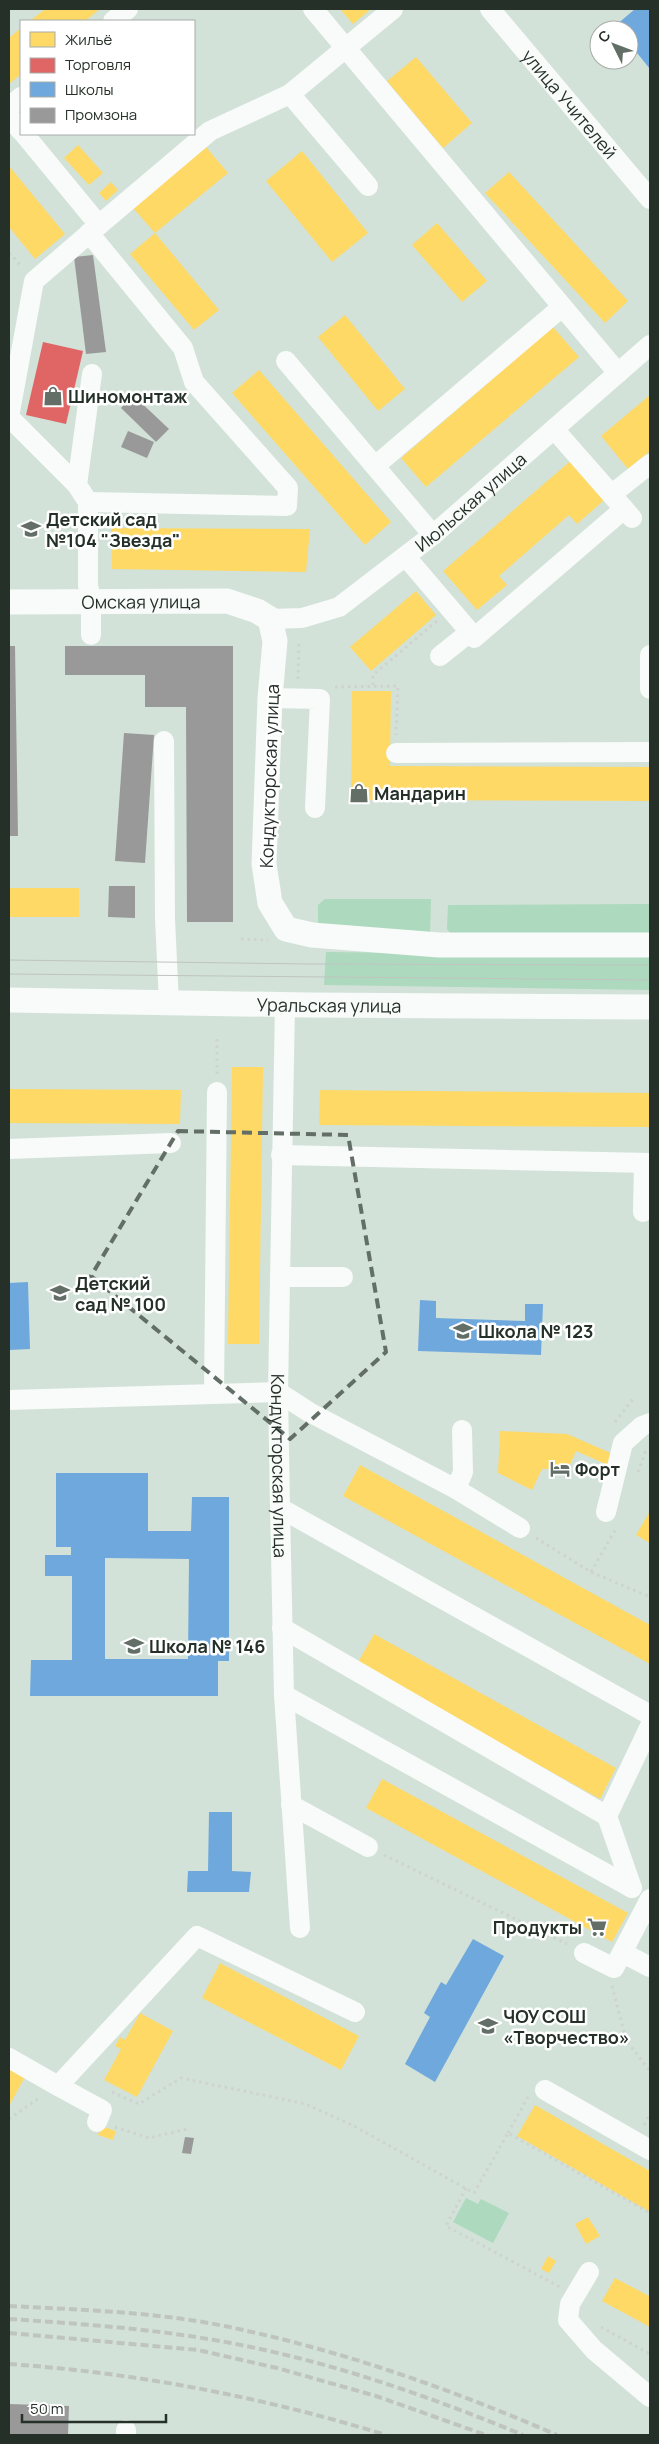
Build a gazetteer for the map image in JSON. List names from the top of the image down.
{
  "streets": {
    "main road": ["Омская улица", "Кондукторская улица", "Уральская улица"],
    "street": ["улица Учителей", "Июльская улица"]
  },
  "crossings": [
    ["Июльская улица", "Омская улица"],
    ["Июльская улица", "Кондукторская улица"],
    ["Омская улица", "Кондукторская улица"],
    ["Кондукторская улица", "Уральская улица"]
  ],
  "places": {
    "shop": ["Шиномонтаж", "Мандарин"],
    "school or university": [
      "Детский сад №104 \"Звезда\"",
      "Детский сад № 100",
      "Школа № 123",
      "Школа № 146",
      "ЧОУ СОШ «Творчество»"
    ],
    "hotel": ["Форт"],
    "supermarket": ["Продукты"]
  },
  "legend": [
    "Жильё",
    "Торговля",
    "Школы",
    "Промзона"
  ],
  "scale_bar": "50 m",
  "north": "top left"
}
